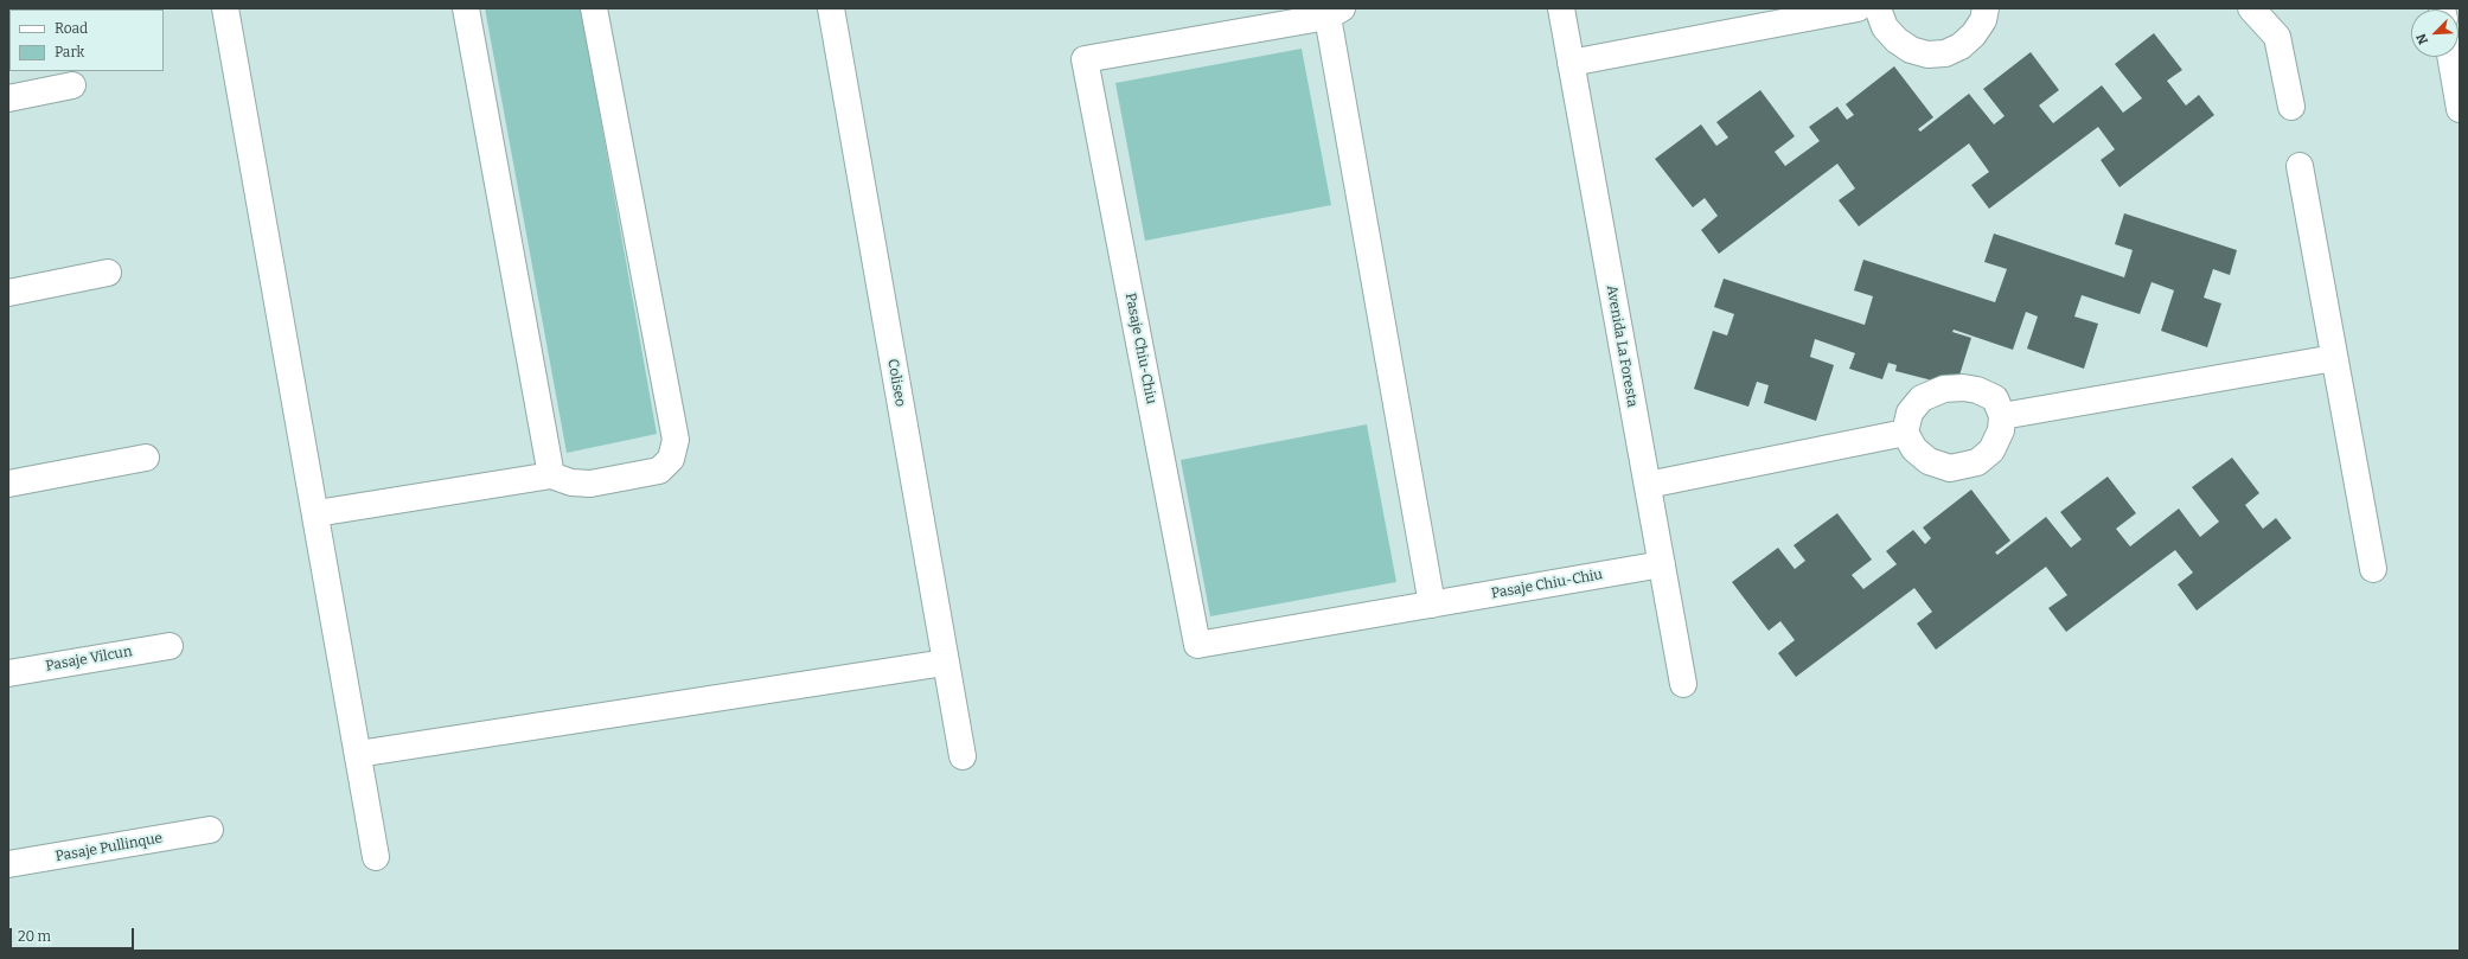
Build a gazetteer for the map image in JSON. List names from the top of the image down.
{
  "streets": {
    "street": [
      "Avenida La Foresta",
      "Pasaje Chiu-Chiu",
      "Coliseo",
      "Pasaje Vilcun",
      "Pasaje Pullinque"
    ]
  },
  "crossings": [
    ["Avenida La Foresta", "Pasaje Chiu-Chiu"]
  ],
  "legend": ["Road", "Park"],
  "scale_bar": "20 m",
  "north": "bottom left"
}
